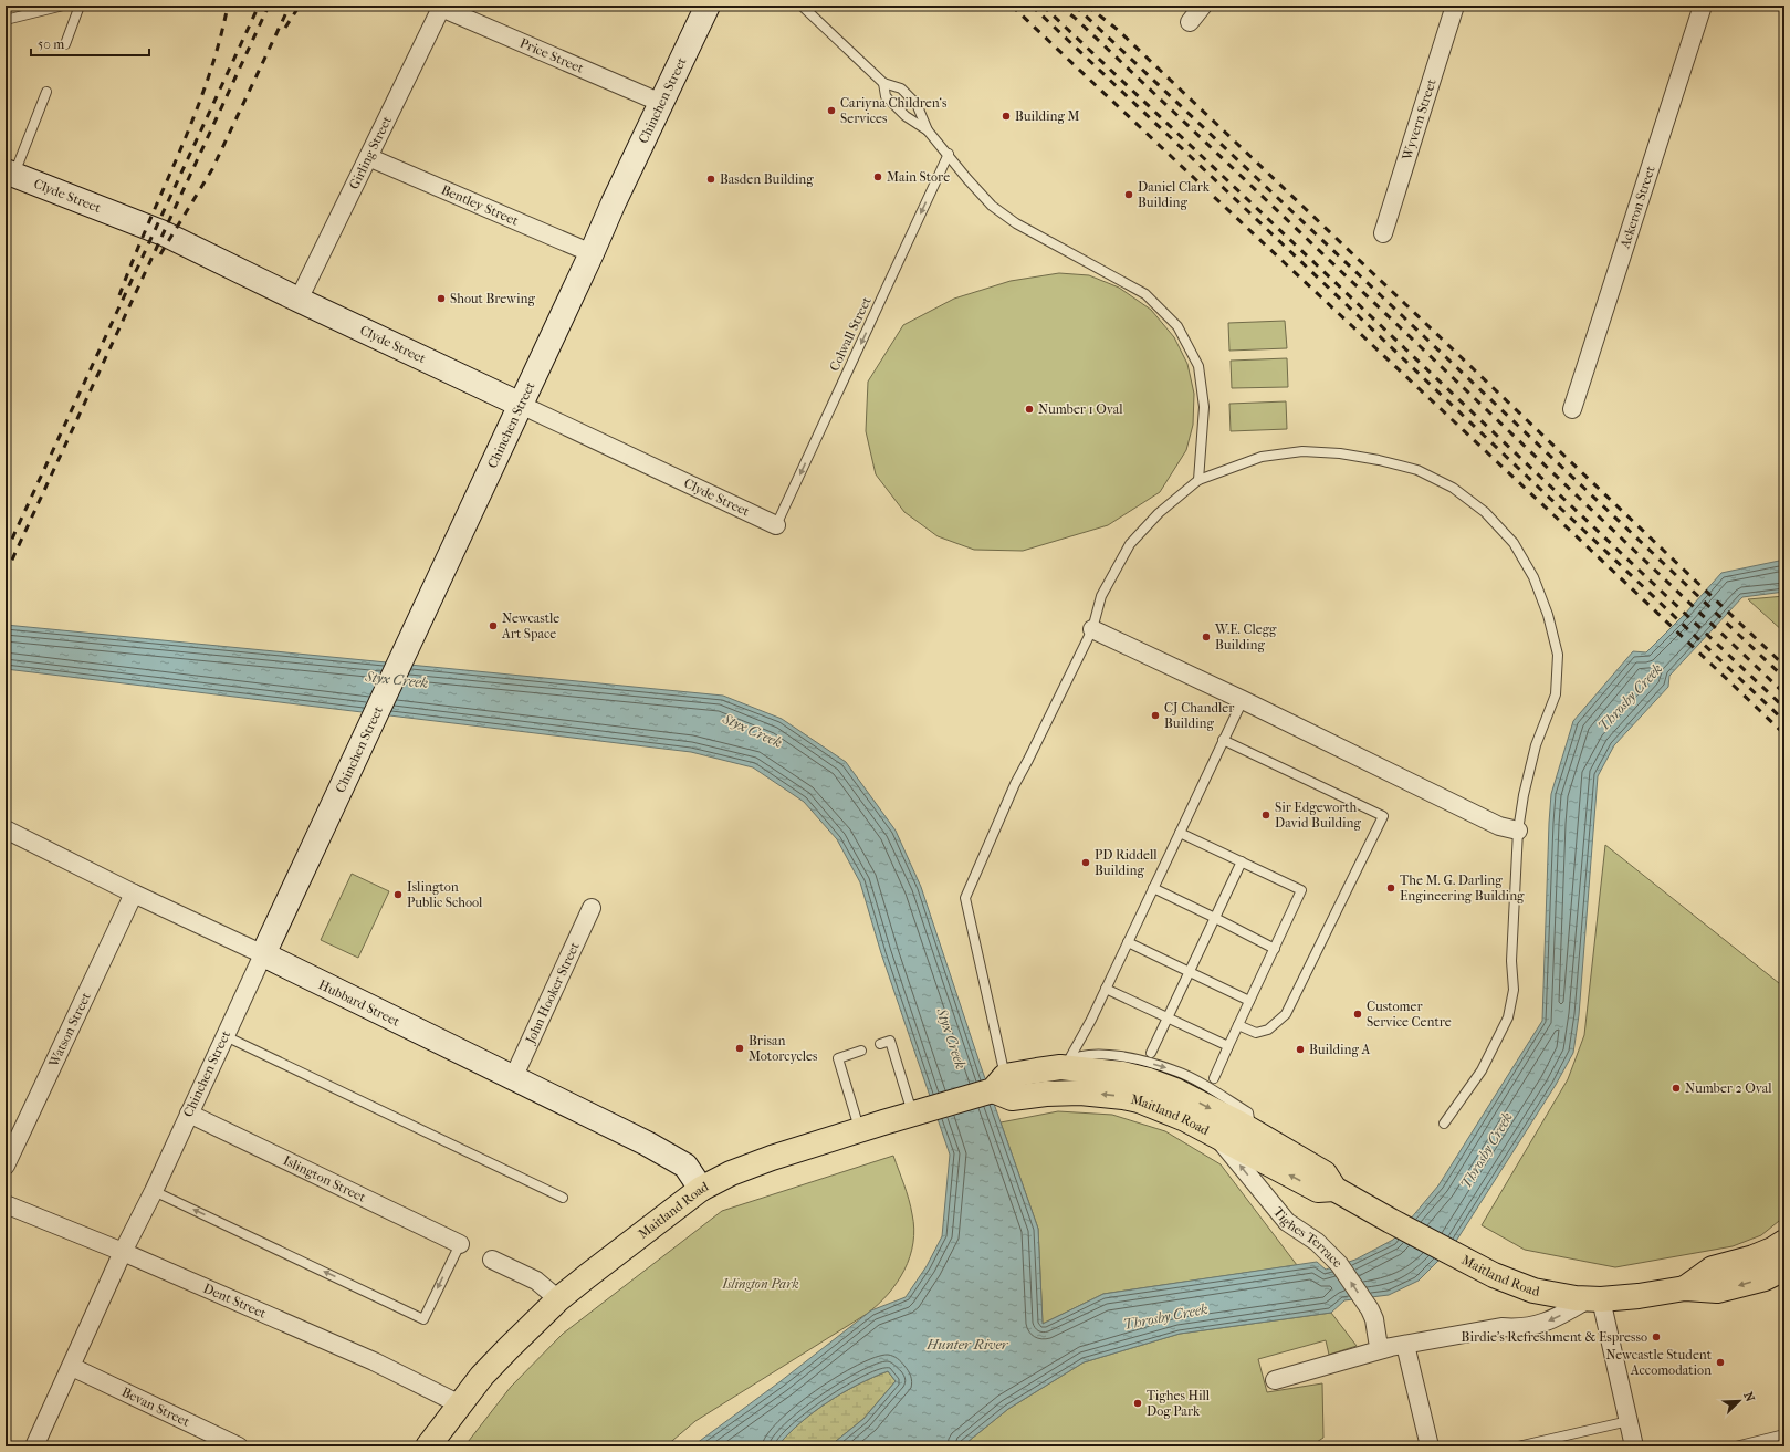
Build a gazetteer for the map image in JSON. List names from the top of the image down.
{
  "streets": {
    "main road": ["Maitland Road"],
    "street": [
      "Price Street",
      "Chinchen Street",
      "Wyvern Street",
      "Girling Street",
      "Clyde Street",
      "Bentley Street",
      "Ackeron Street",
      "John Hooker Street",
      "Hubbard Street",
      "Watson Street",
      "Islington Street",
      "Tighes Terrace",
      "Dent Street",
      "Bevan Street"
    ],
    "lane": ["Colwall Street"]
  },
  "crossings": [
    ["Price Street", "Chinchen Street"],
    ["Price Street", "Girling Street"],
    ["Chinchen Street", "Clyde Street"],
    ["Chinchen Street", "Bentley Street"],
    ["Chinchen Street", "Hubbard Street"],
    ["Chinchen Street", "Islington Street"],
    ["Chinchen Street", "Dent Street"],
    ["Chinchen Street", "Bevan Street"],
    ["Girling Street", "Clyde Street"],
    ["Girling Street", "Bentley Street"],
    ["Clyde Street", "Colwall Street"],
    ["John Hooker Street", "Hubbard Street"],
    ["Hubbard Street", "Watson Street"],
    ["Hubbard Street", "Maitland Road"],
    ["Maitland Road", "Tighes Terrace"],
    ["Maitland Road", "Dent Street"]
  ],
  "one_way": ["Colwall Street", "Tighes Terrace"],
  "water": ["Styx Creek", "Throsby Creek", "Hunter River"],
  "parks": ["Islington Park"],
  "places": [
    "Cariyna Children‘s Services",
    "Building M",
    "Main Store",
    "Basden Building",
    "Daniel Clark Building",
    "Shout Brewing",
    "Number 1 Oval",
    "Newcastle Art Space",
    "W.E. Clegg Building",
    "CJ Chandler Building",
    "Sir Edgeworth David Building",
    "PD Riddell Building",
    "The M. G. Darling Engineering Building",
    "Islington Public School",
    "Customer Service Centre",
    "Brisan Motorcycles",
    "Building A",
    "Number 2 Oval",
    "Birdie’s Refreshment & Espresso",
    "Newcastle Student Accomodation",
    "Tighes Hill Dog Park"
  ],
  "scale_bar": "50 m",
  "north": "top right"
}
